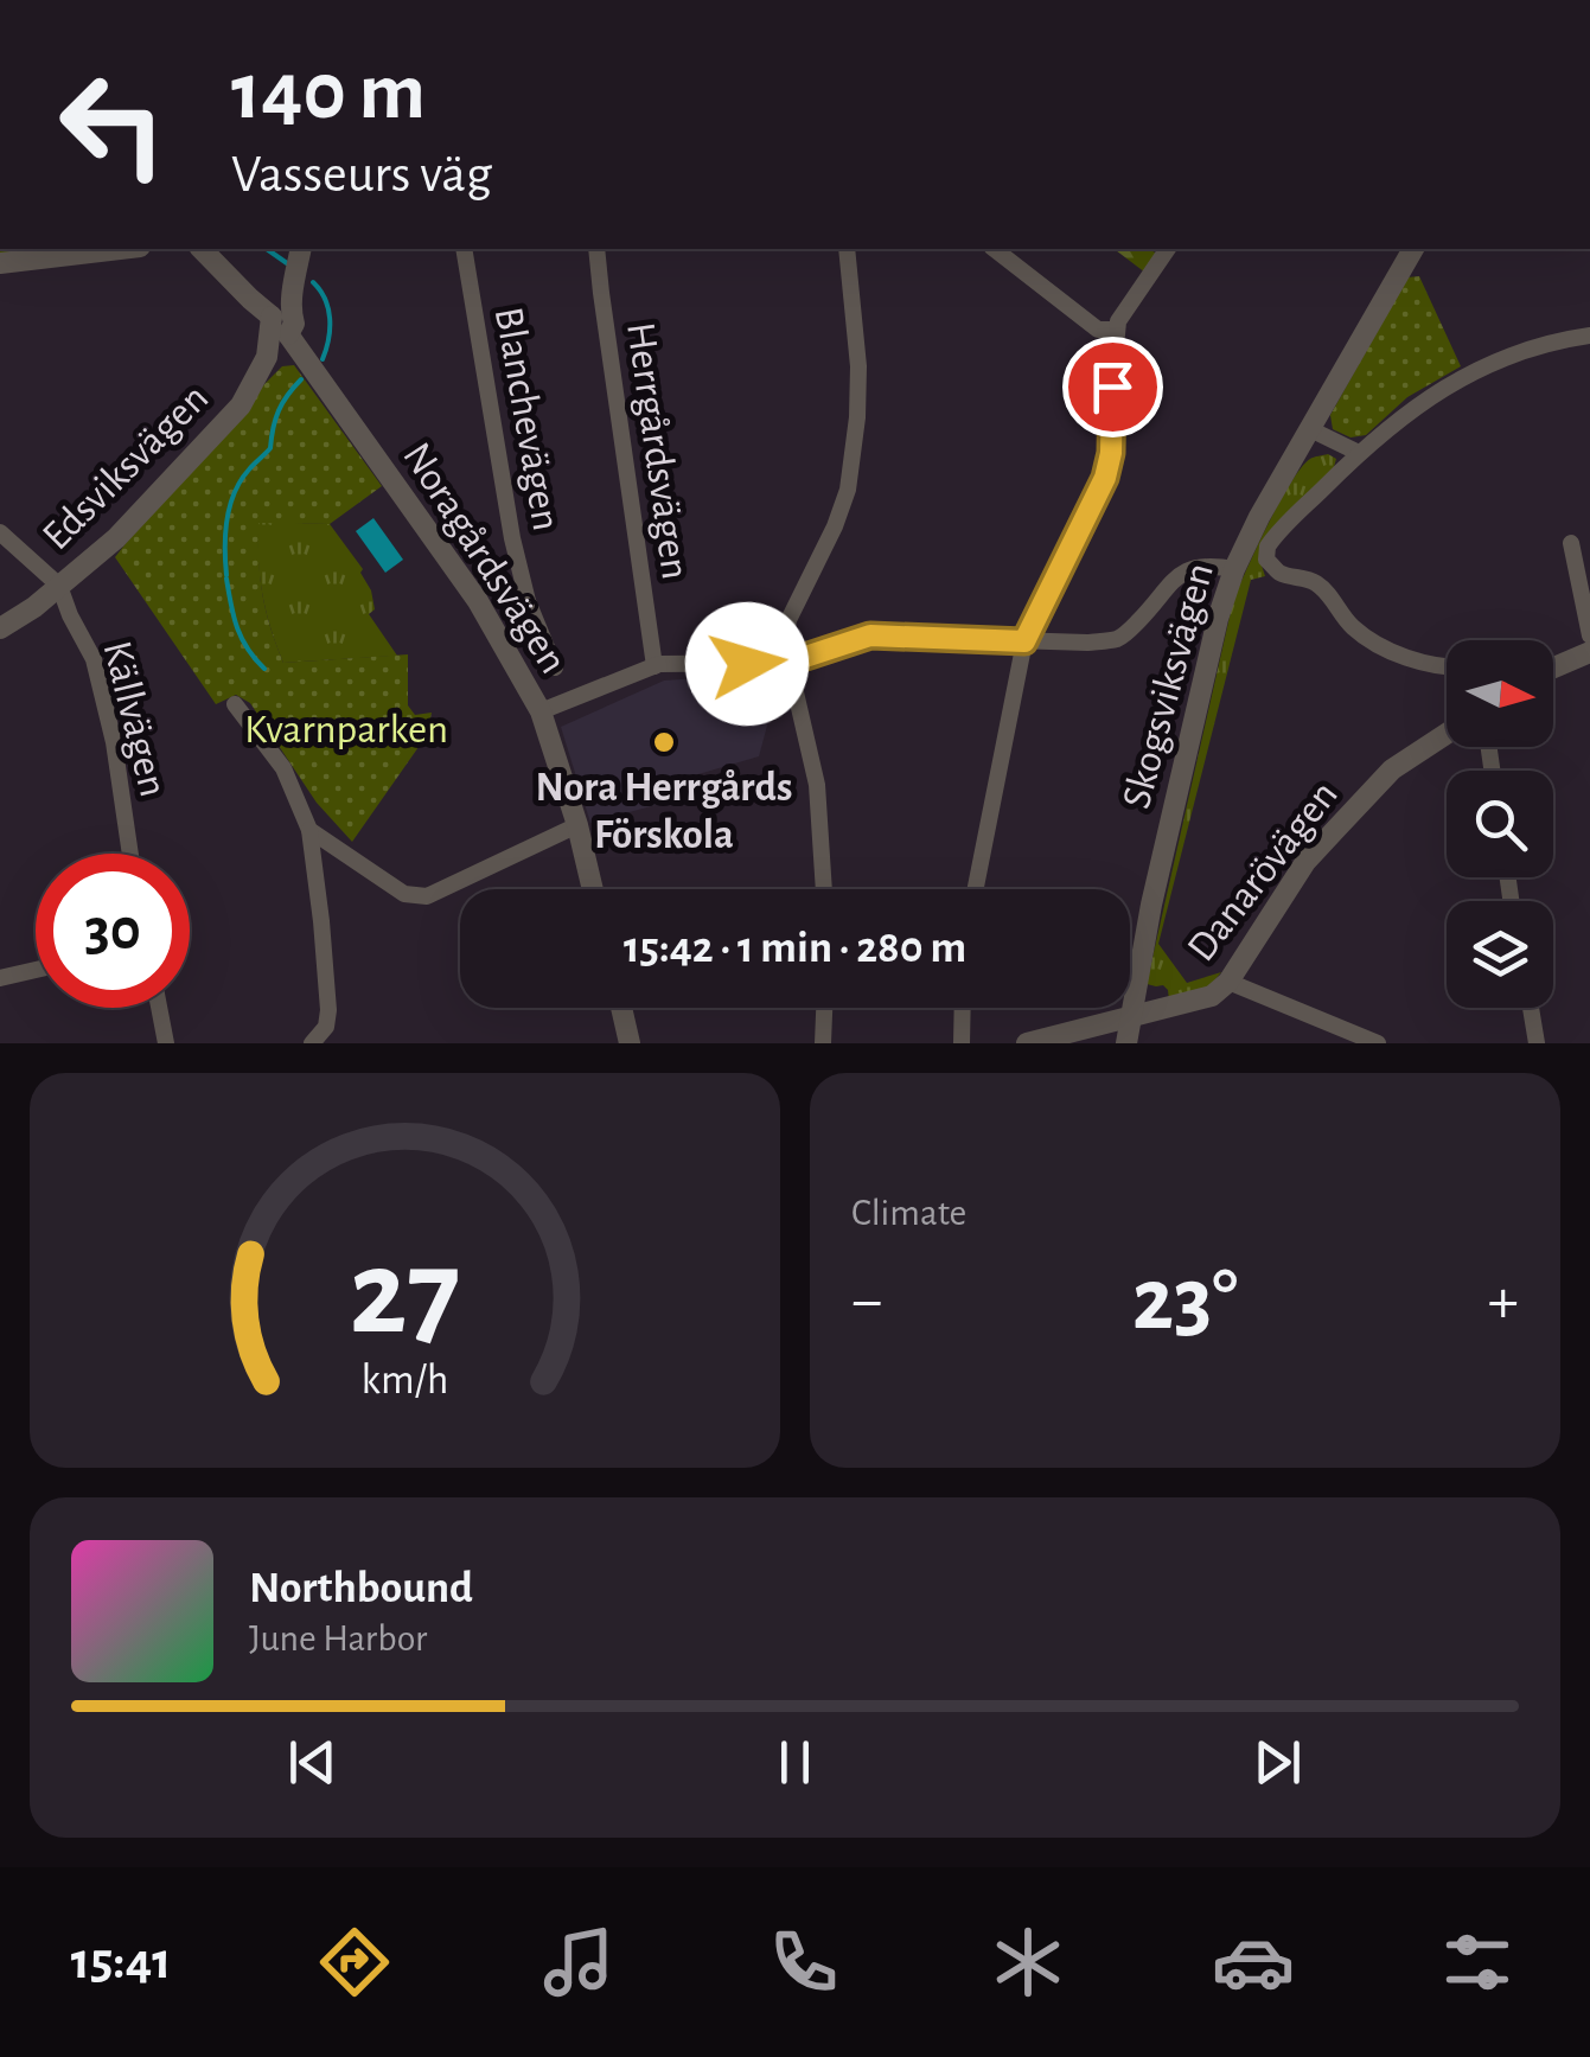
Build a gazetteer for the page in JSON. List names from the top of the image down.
{
  "streets": {
    "street": [
      "Blanchevägen",
      "Herrgårdsvägen",
      "Edsviksvägen",
      "Noragårdsvägen",
      "Skogsviksvägen",
      "Källvägen",
      "Danarövägen"
    ]
  },
  "crossings": [
    ["Edsviksvägen", "Noragårdsvägen"],
    ["Edsviksvägen", "Källvägen"],
    ["Skogsviksvägen", "Danarövägen"]
  ],
  "parks": ["Kvarnparken"],
  "places": ["Nora Herrgårds Förskola"],
  "north": "right",
  "page": {
    "turn": ["140 m", "Vasseurs väg"],
    "limit": "30",
    "trip": "15:42 · 1 min · 280 m",
    "tile": "Climate",
    "heat": ["−", "23°", "+"],
    "song": ["Northbound", "June Harbor"],
    "tabs": "15:41",
    "gauge": ["27", "km/h"]
  }
}
